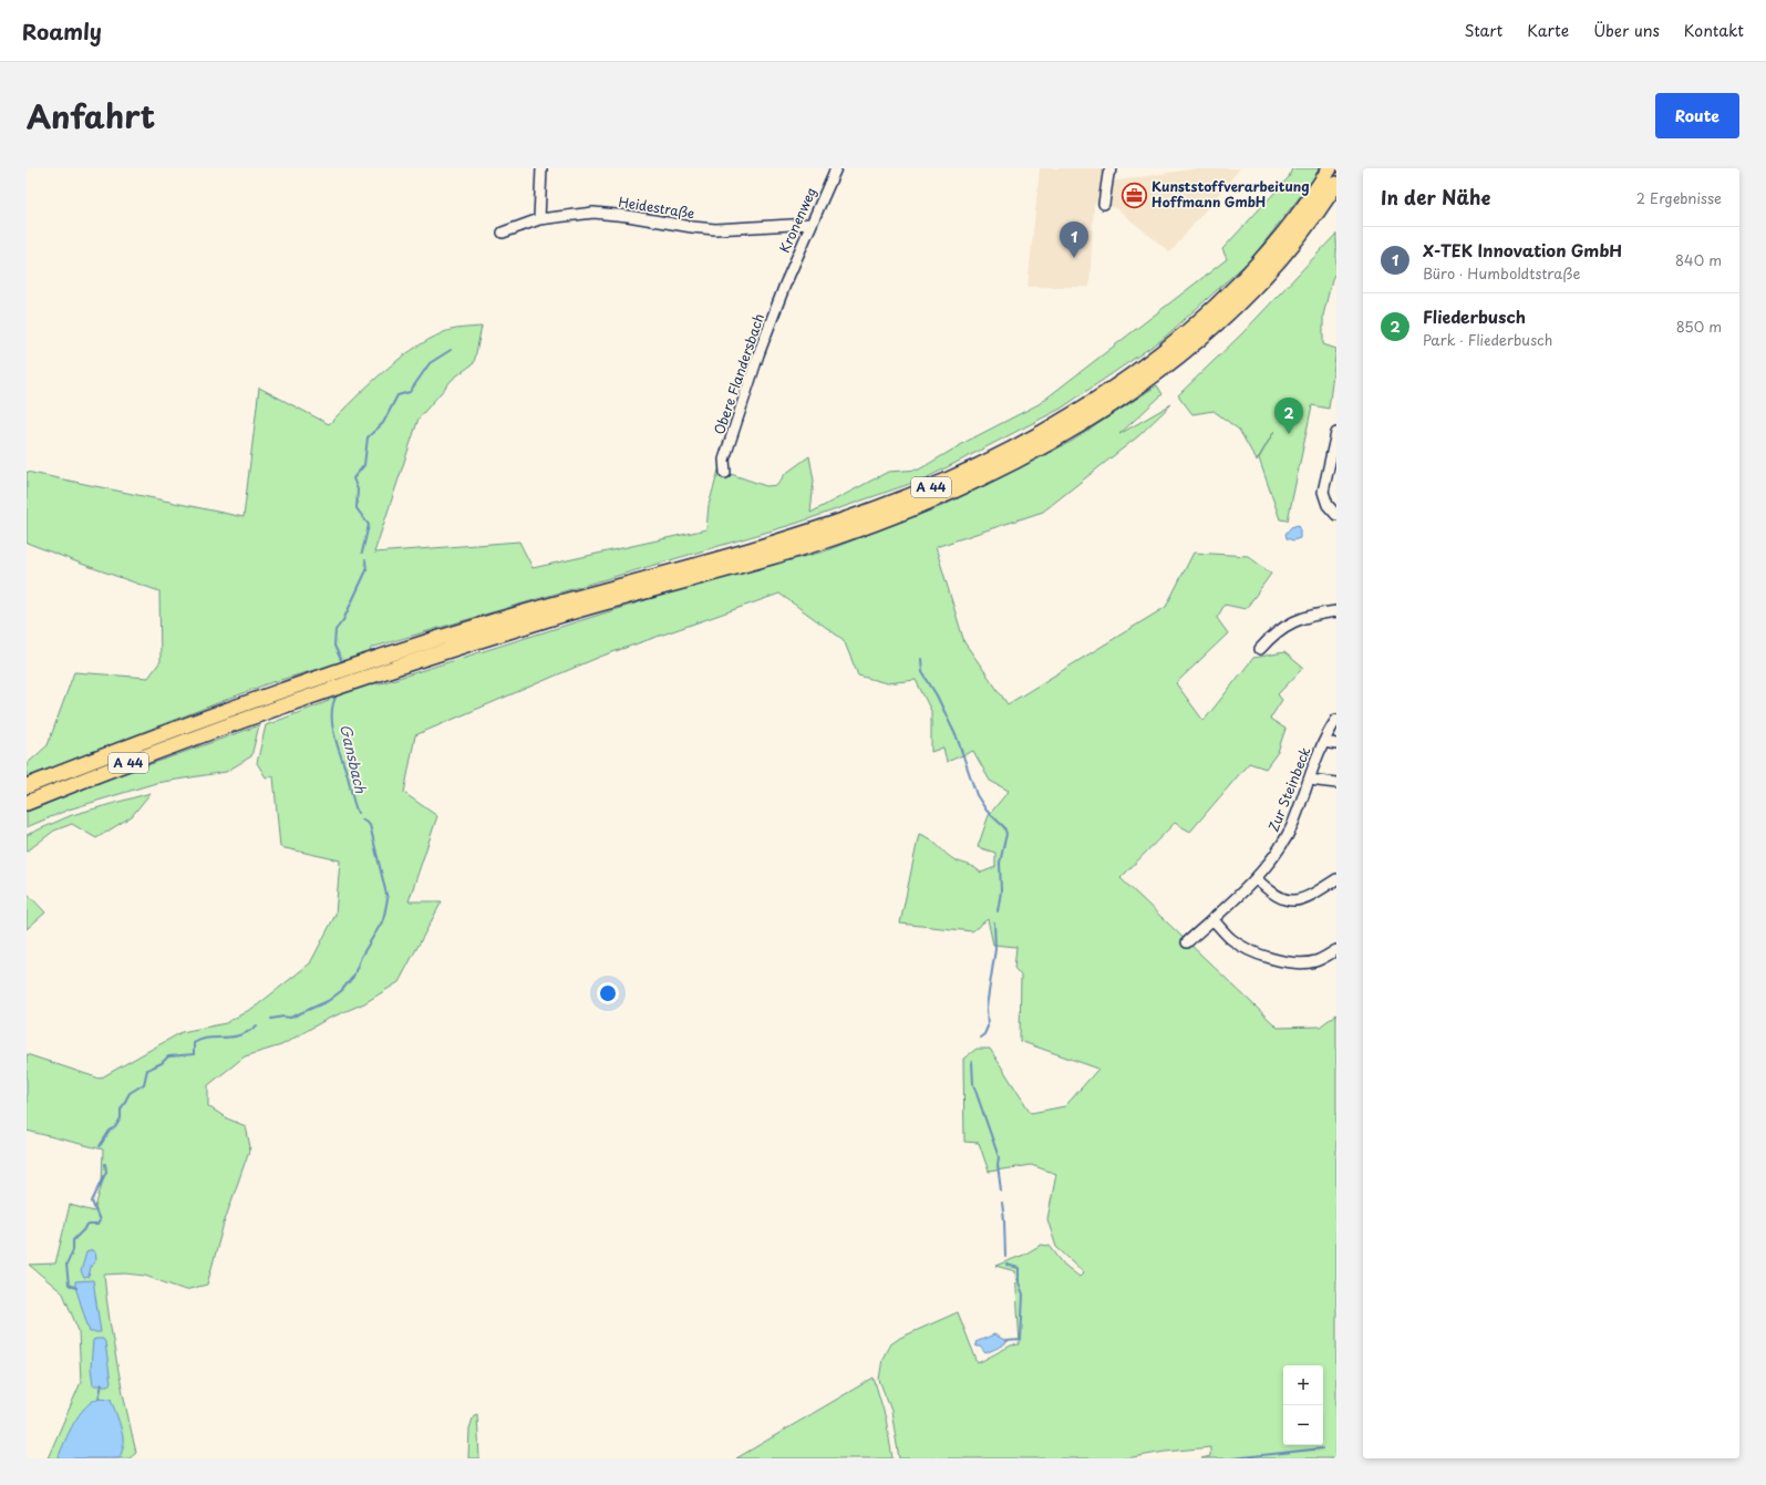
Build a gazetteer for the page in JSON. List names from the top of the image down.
{
  "streets": {
    "highway": ["A 44"],
    "street": [
      "Heidestraße",
      "Kronenweg",
      "Obere Flandersbach",
      "Zur Steinbeck"
    ]
  },
  "crossings": [
    ["Heidestraße", "Kronenweg"],
    ["Kronenweg", "Obere Flandersbach"]
  ],
  "water": ["Gansbach"],
  "places": {
    "office": ["Kunststoffverarbeitung Hoffmann GmbH"]
  },
  "page": {
    "header": "Roamly",
    "nav": [
      "Start",
      "Karte",
      "Über uns",
      "Kontakt"
    ],
    "title": "Anfahrt",
    "buttons": "Route",
    "heading": ["In der Nähe", "2 Ergebnisse"],
    "pins": ["1", "2"],
    "list": [
      {
        "mark": "1",
        "name": "X-TEK Innovation GmbH",
        "note": "Büro · Humboldtstraße",
        "value": "840 m"
      },
      {
        "mark": "2",
        "name": "Fliederbusch",
        "note": "Park · Fliederbusch",
        "value": "850 m"
      }
    ],
    "map_buttons": ["+", "−"]
  }
}
